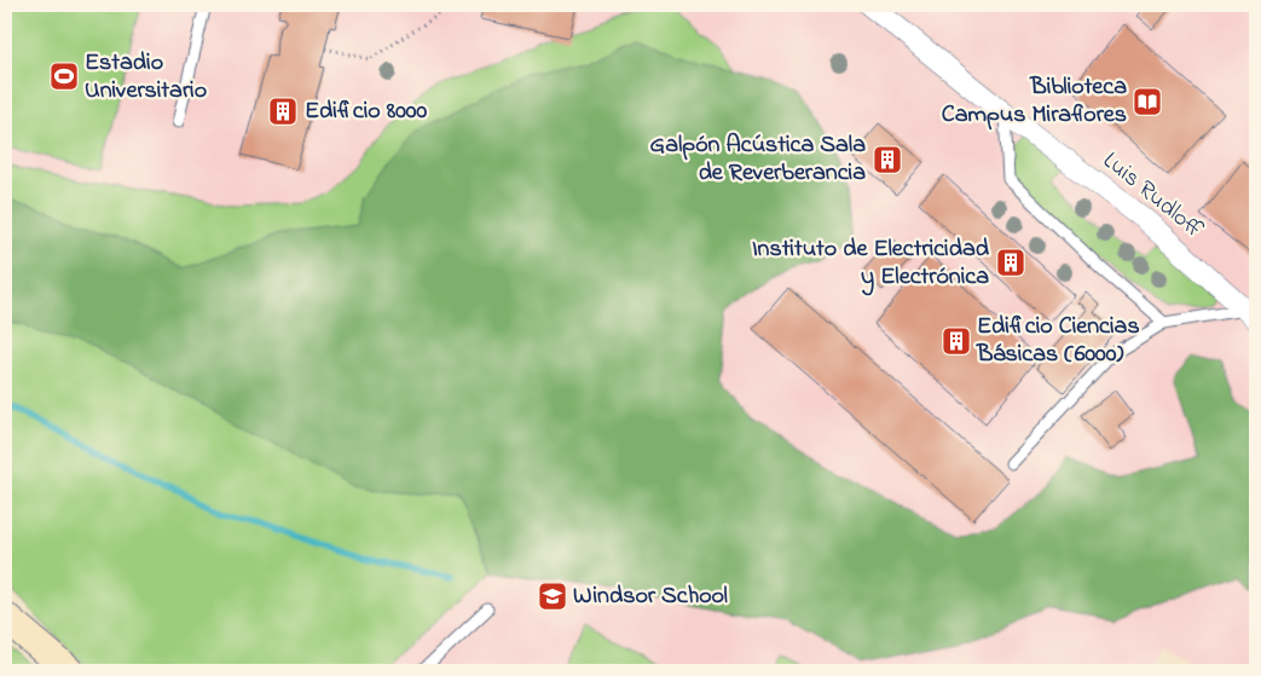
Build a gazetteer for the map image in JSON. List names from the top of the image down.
{
  "streets": {
    "street": ["Luis Rudloff"]
  },
  "places": {
    "sports": ["Estadio Universitario"],
    "library": ["Biblioteca Campus Miraflores"],
    "building": [
      "Edificio 8000",
      "Galpón Acústica Sala de Reverberancia",
      "Instituto de Electricidad y Electrónica",
      "Edificio Ciencias Básicas (6000)"
    ],
    "school or university": ["Windsor School"]
  }
}
